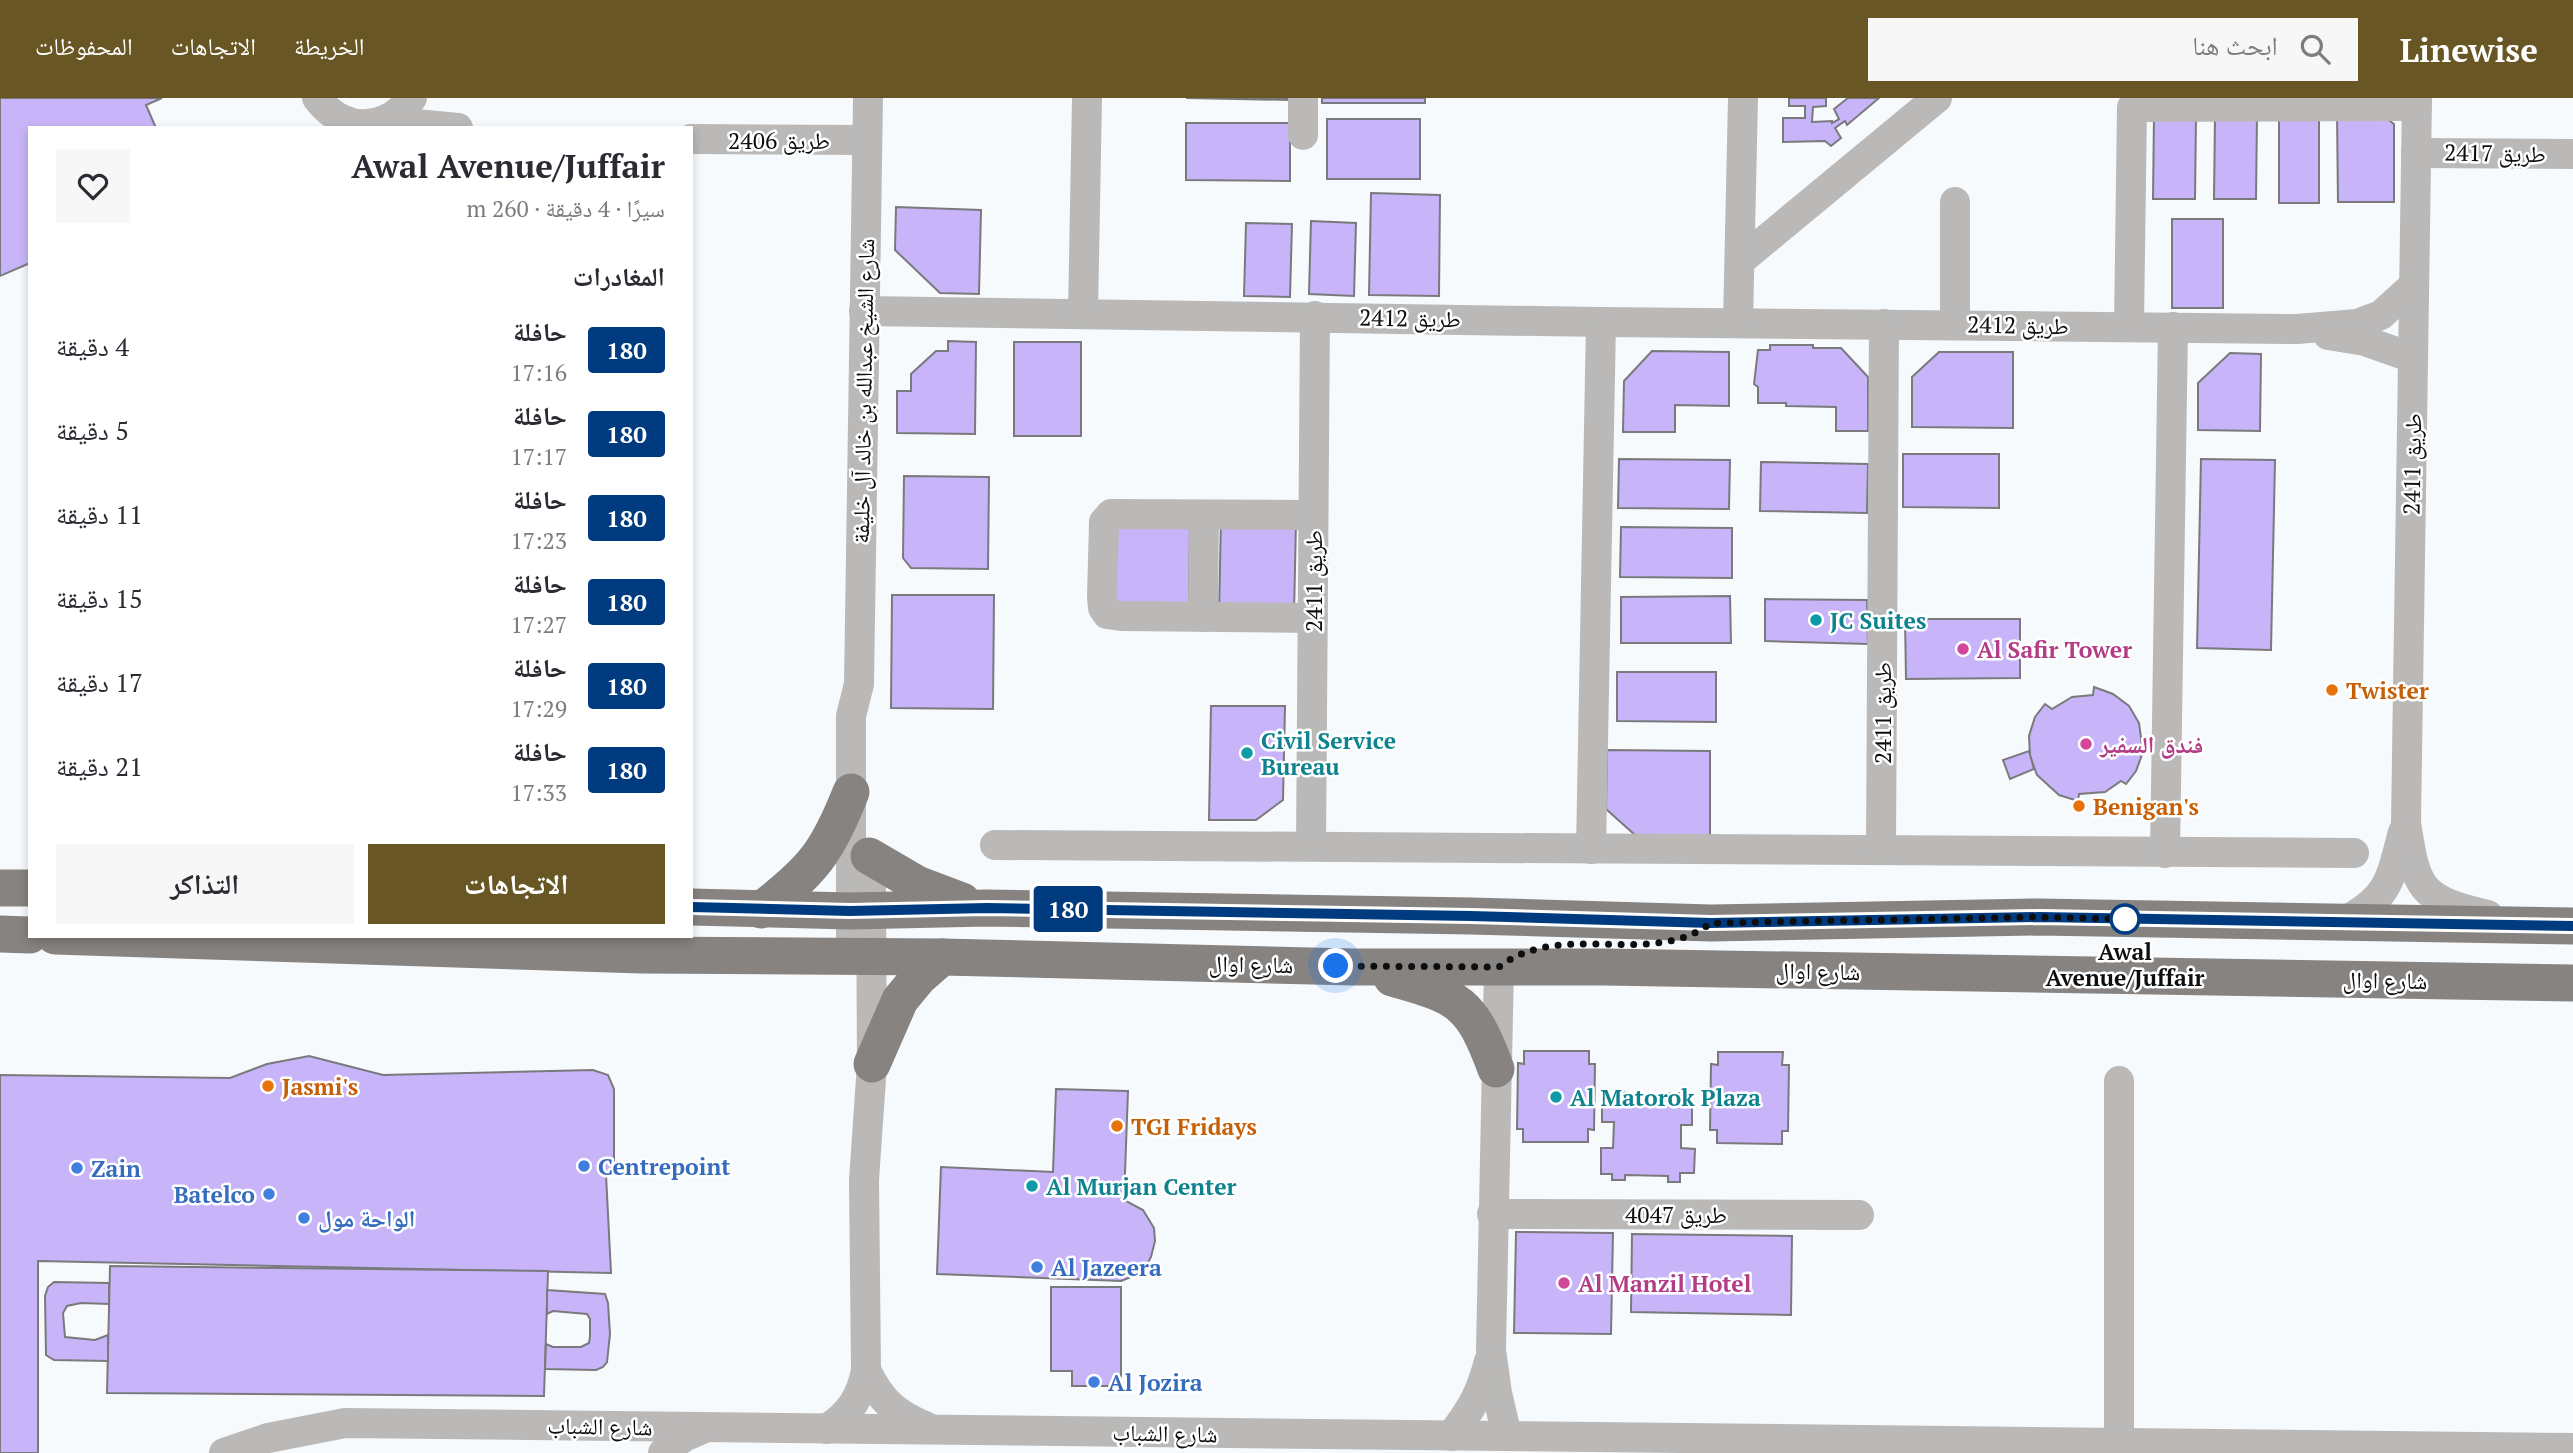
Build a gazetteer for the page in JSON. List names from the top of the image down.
{
  "streets": {
    "main road": ["شارع اوال"],
    "street": [
      "طريق 2406",
      "طريق 2417",
      "طريق 2412",
      "شارع الشيخ عبدالله بن خالد آل خليفة",
      "طريق 2411",
      "طريق 4047",
      "شارع الشباب"
    ]
  },
  "crossings": [
    ["طريق 2406", "شارع الشيخ عبدالله بن خالد آل خليفة"],
    ["طريق 2417", "طريق 2411"],
    ["طريق 2412", "شارع الشيخ عبدالله بن خالد آل خليفة"],
    ["طريق 2412", "طريق 2411"],
    ["شارع الشيخ عبدالله بن خالد آل خليفة", "شارع اوال"]
  ],
  "places": [
    "JC Suites",
    "Al Safir Tower",
    "Twister",
    "فندق السفير",
    "Civil Service Bureau",
    "Benigan's",
    "Awal Avenue/Juffair",
    "Jasmi's",
    "Al Matorok Plaza",
    "TGI Fridays",
    "Centrepoint",
    "Zain",
    "Al Murjan Center",
    "Batelco",
    "الواحة مول",
    "Al Jazeera",
    "Al Manzil Hotel",
    "Al Jozira"
  ],
  "lines": ["bus line 180"],
  "page": {
    "header": "Linewise",
    "search": "ابحث هنا",
    "nav": ["الخريطة", "الاتجاهات", "المحفوظات"],
    "on_map": "180",
    "heading": [
      ["Awal Avenue/Juffair", "سيرًا · 4 دقيقة · 260 m"],
      "المغادرات"
    ],
    "list": [
      {
        "mark": "180",
        "name": "حافلة",
        "note": "17:16",
        "value": "4 دقيقة"
      },
      {
        "mark": "180",
        "name": "حافلة",
        "note": "17:17",
        "value": "5 دقيقة"
      },
      {
        "mark": "180",
        "name": "حافلة",
        "note": "17:23",
        "value": "11 دقيقة"
      },
      {
        "mark": "180",
        "name": "حافلة",
        "note": "17:27",
        "value": "15 دقيقة"
      },
      {
        "mark": "180",
        "name": "حافلة",
        "note": "17:29",
        "value": "17 دقيقة"
      },
      {
        "mark": "180",
        "name": "حافلة",
        "note": "17:33",
        "value": "21 دقيقة"
      }
    ],
    "buttons": ["الاتجاهات", "التذاكر"]
  }
}
